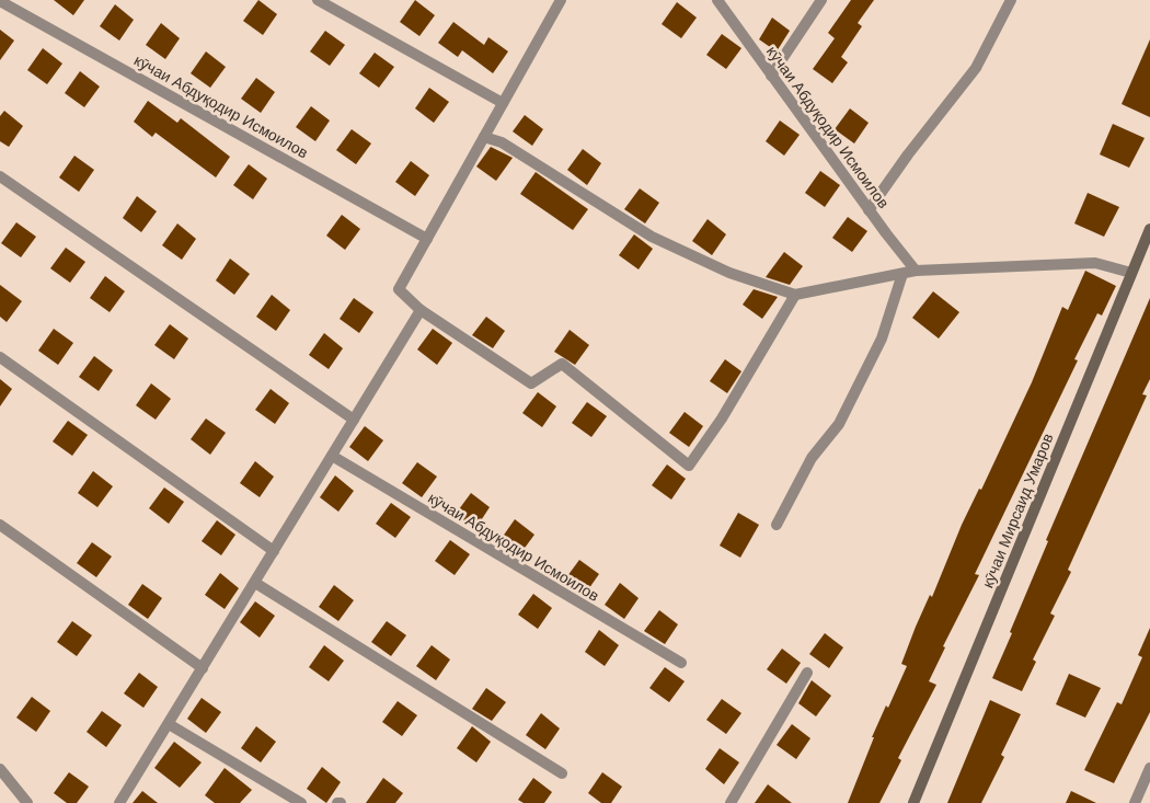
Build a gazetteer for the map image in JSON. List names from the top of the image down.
{
  "streets": {
    "street": ["кӯчаи Абдуқодир Исмоилов", "кӯчаи Мирсаид Умаров"]
  }
}
